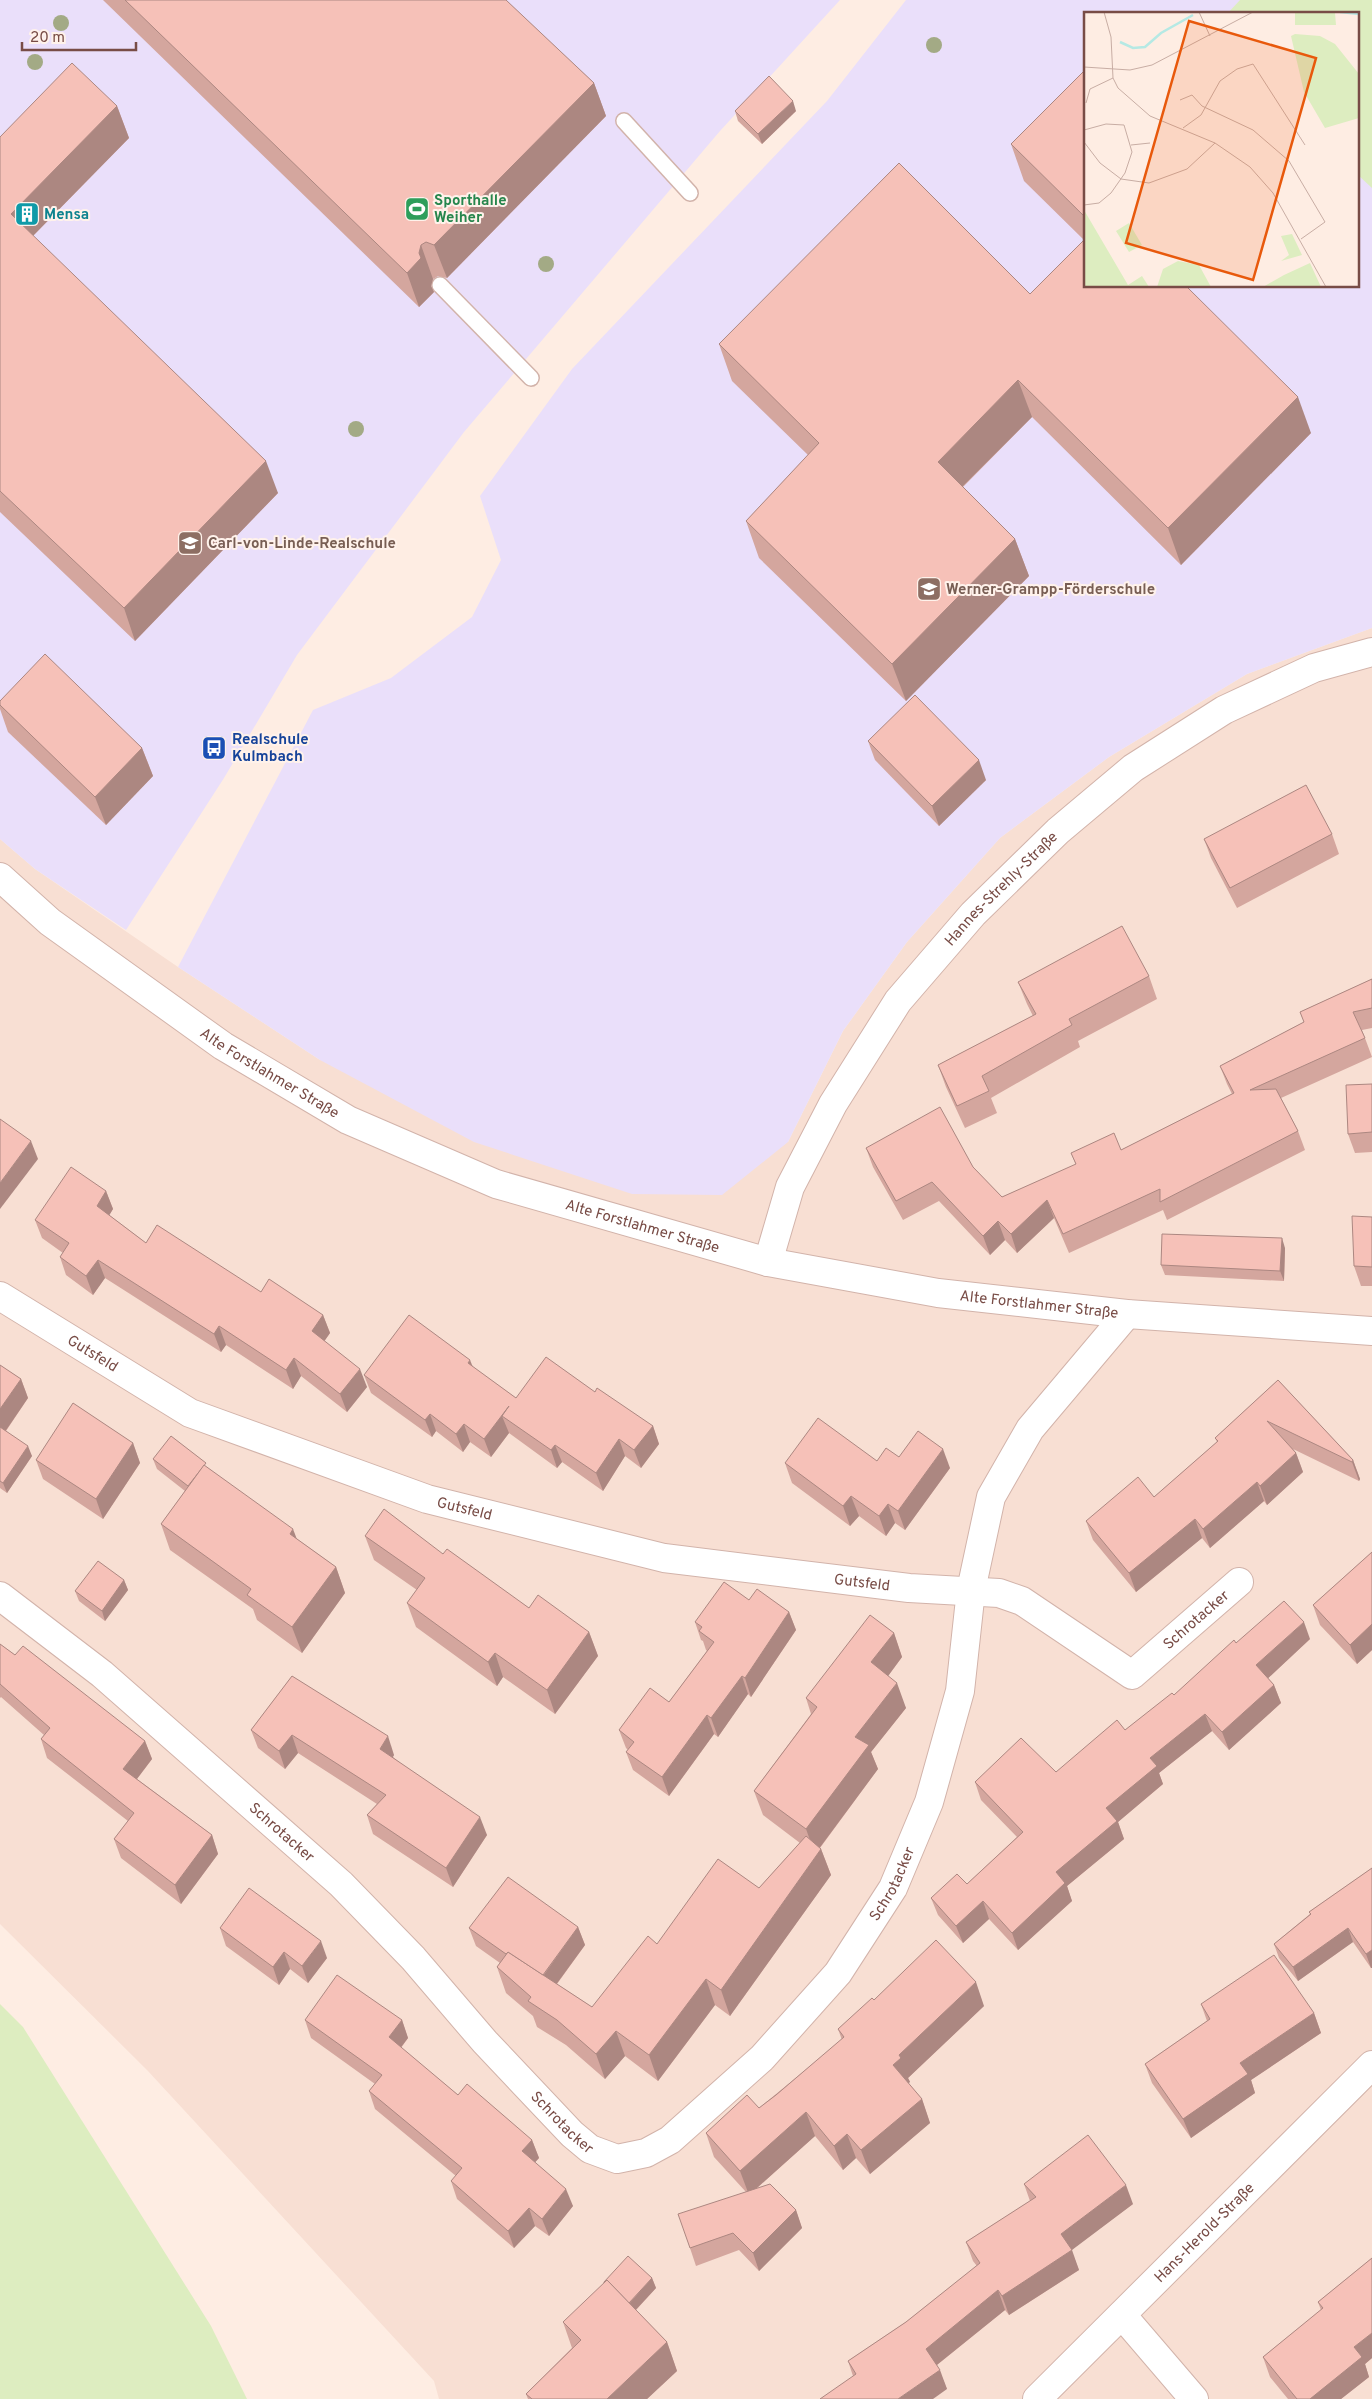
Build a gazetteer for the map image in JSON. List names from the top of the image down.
{
  "streets": {
    "street": [
      "Hannes-Strehly-Straße",
      "Alte Forstlahmer Straße",
      "Gutsfeld",
      "Schrotacker",
      "Hans-Herold-Straße"
    ]
  },
  "crossings": [
    ["Hannes-Strehly-Straße", "Alte Forstlahmer Straße"],
    ["Alte Forstlahmer Straße", "Schrotacker"],
    ["Gutsfeld", "Schrotacker"]
  ],
  "places": {
    "sports": ["Sporthalle Weiher"],
    "building": ["Mensa"],
    "school or university": ["Carl-von-Linde-Realschule", "Werner-Grampp-Förderschule"],
    "bus stop": ["Realschule Kulmbach"]
  },
  "scale_bar": "20 m"
}
